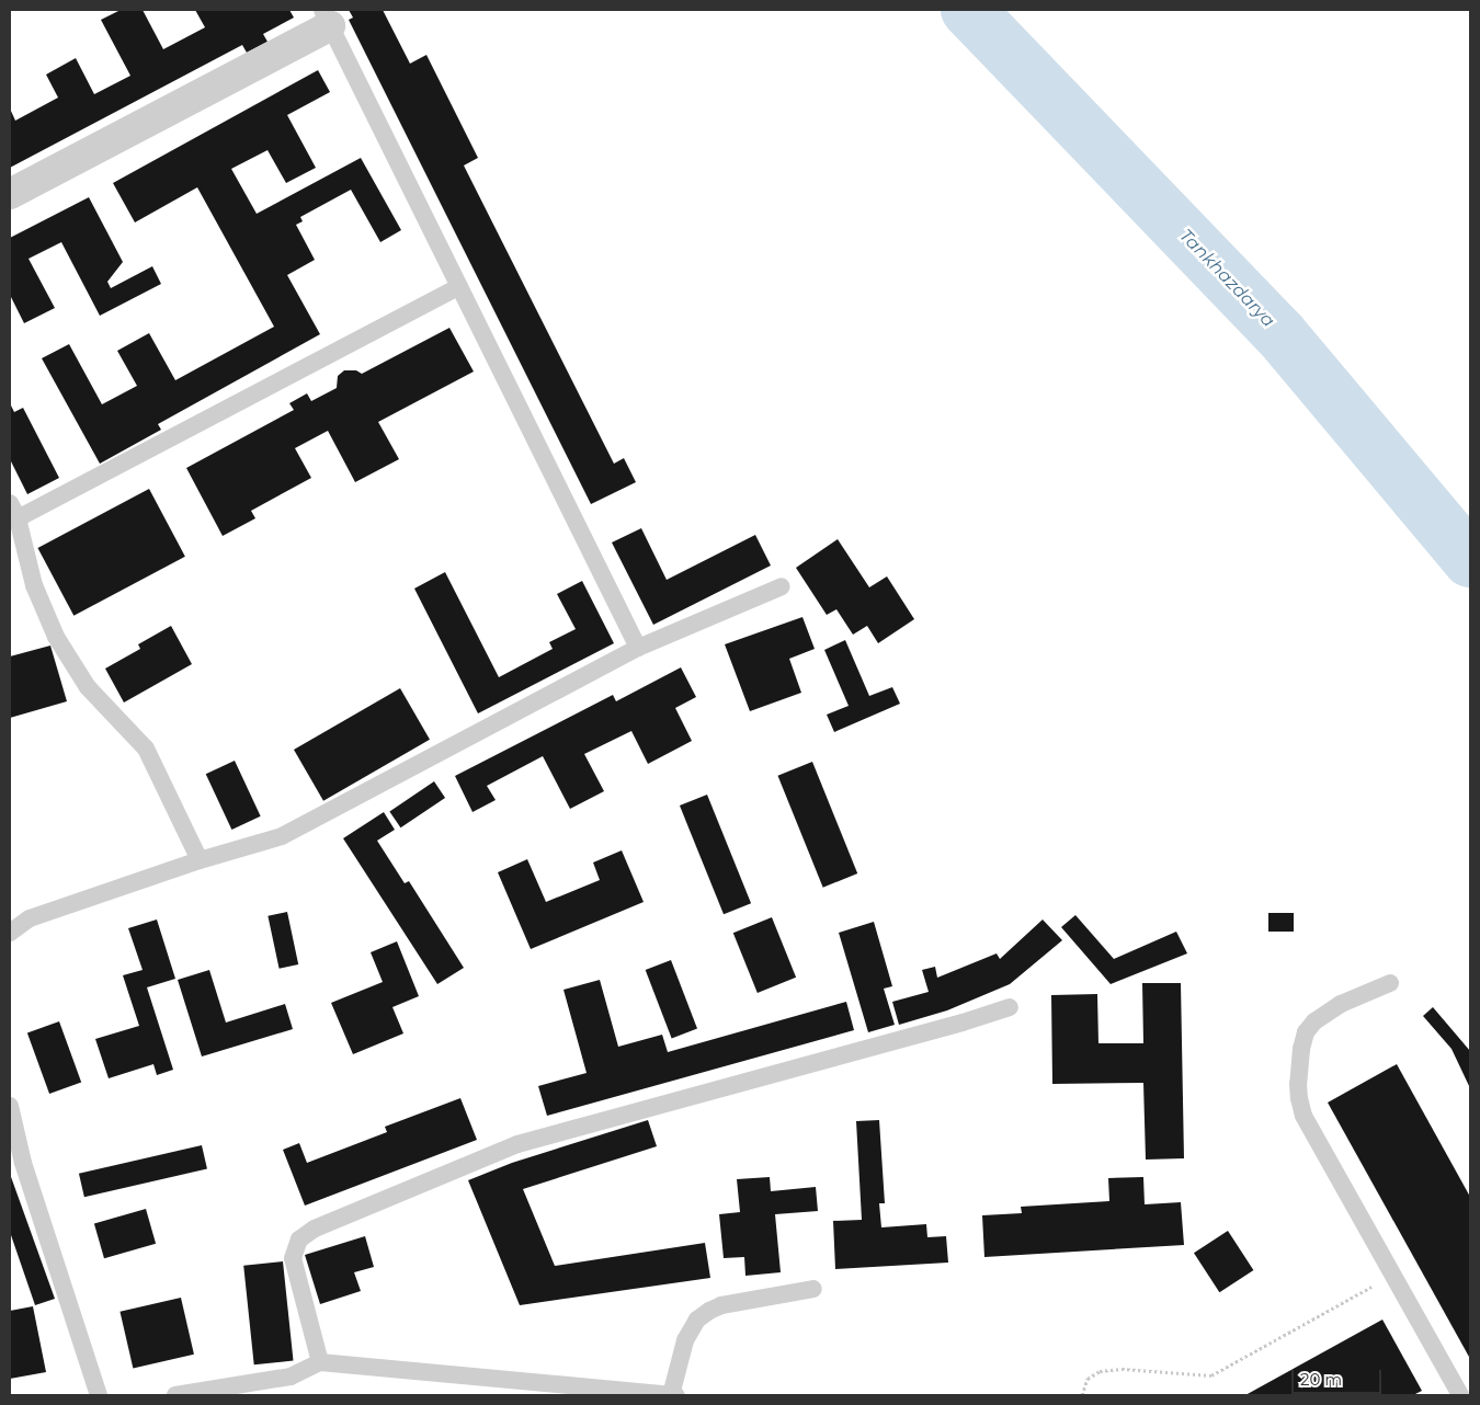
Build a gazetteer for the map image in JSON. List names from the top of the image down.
{
  "water": ["Tankhazdarya"],
  "scale_bar": "20 m"
}
